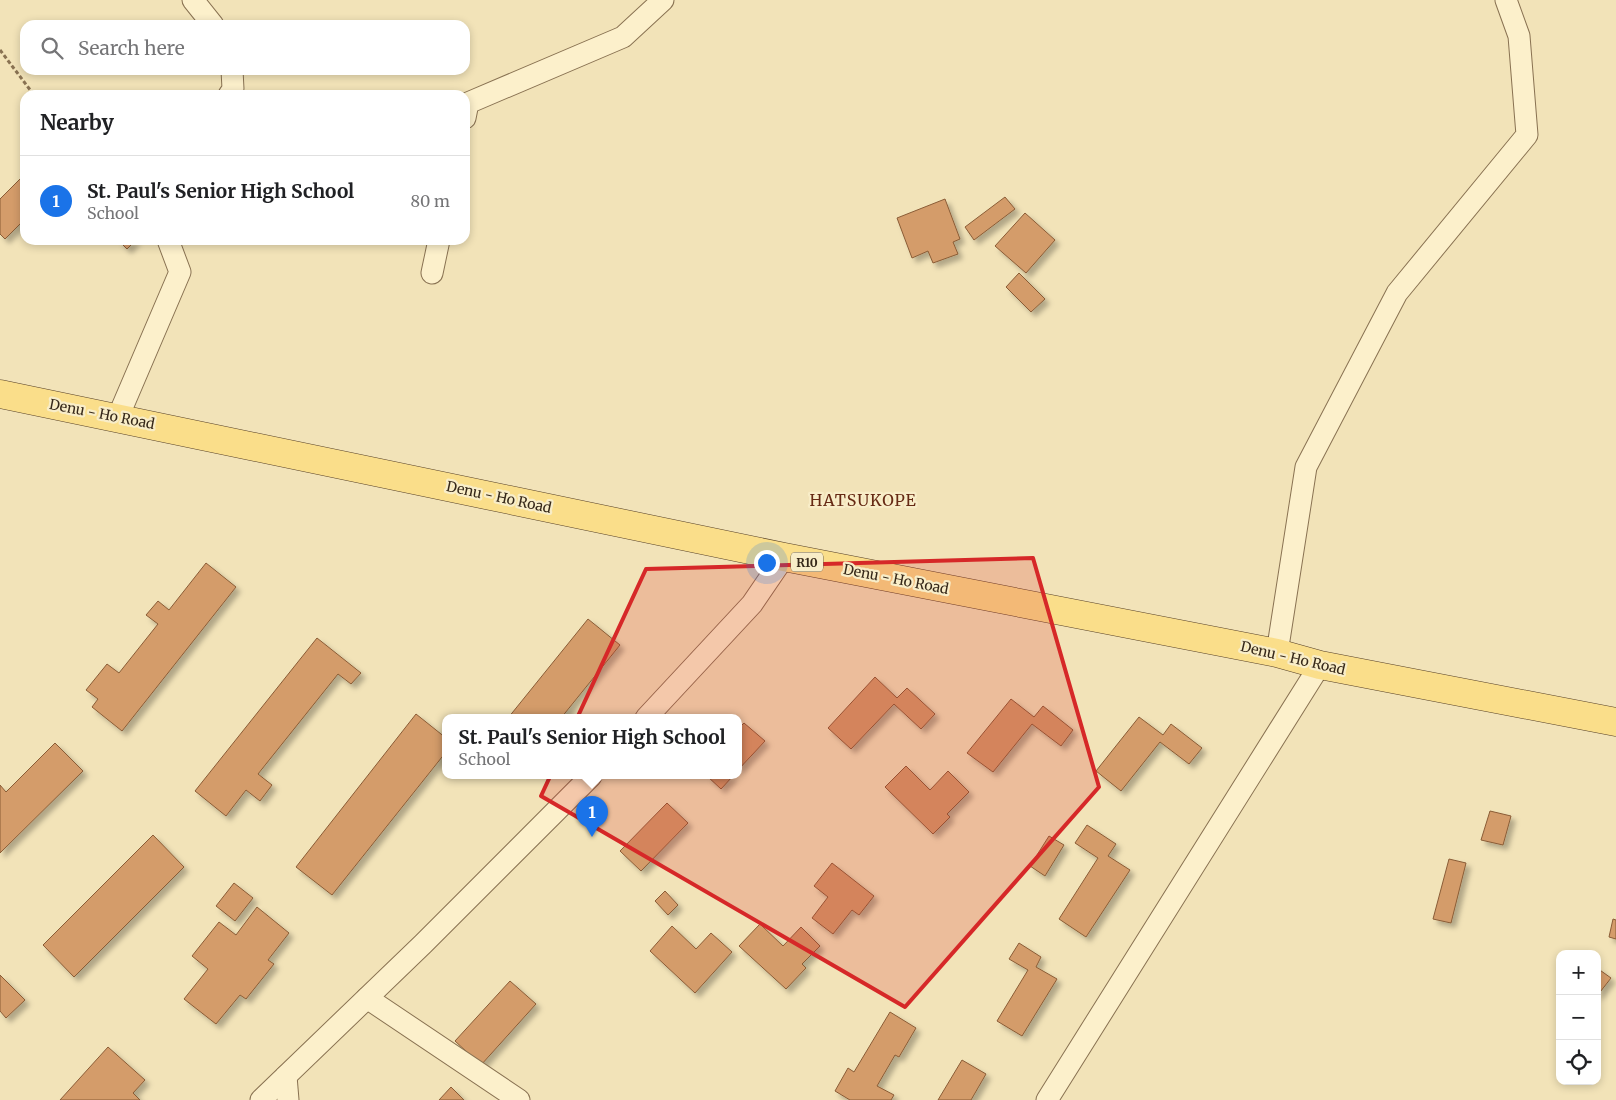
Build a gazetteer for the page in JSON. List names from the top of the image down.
{
  "streets": {
    "main road": ["Denu - Ho Road", "R10"]
  },
  "districts": ["HATSUKOPE"],
  "page": {
    "search": "Search here",
    "heading": "Nearby",
    "list": [
      {
        "mark": "1",
        "name": "St. Paul's Senior High School",
        "note": "School",
        "value": "80 m"
      }
    ],
    "popup": ["St. Paul's Senior High School", "School"],
    "pins": "1",
    "map_buttons": ["+", "−"]
  }
}
